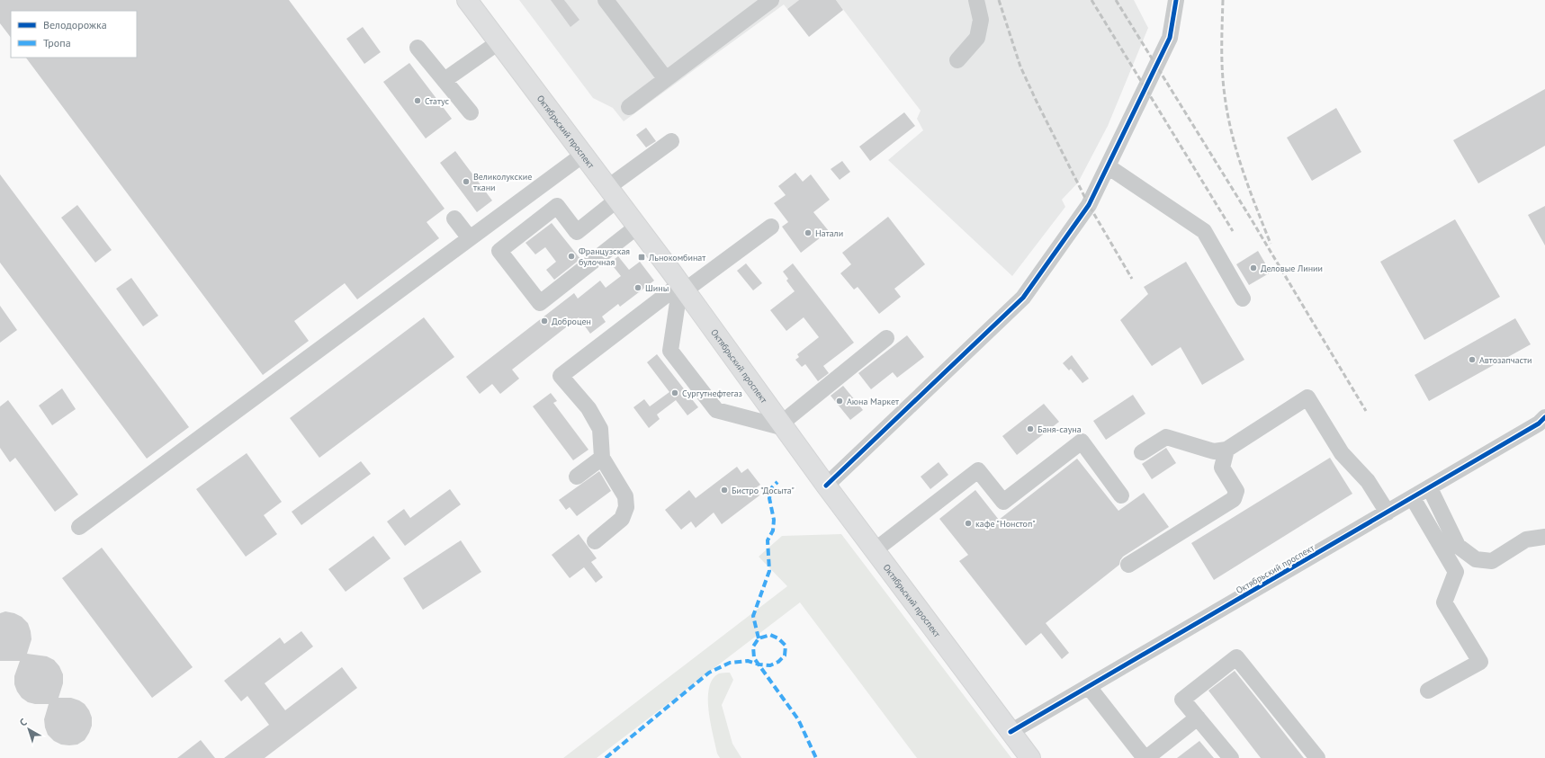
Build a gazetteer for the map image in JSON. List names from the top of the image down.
{
  "streets": {
    "main road": ["Октябрьский проспект"]
  },
  "places": {
    "other": [
      "Статус",
      "Великолукские ткани",
      "Натали",
      "Французская булочная",
      "Деловые Линии",
      "Шины",
      "Доброцен",
      "Автозапчасти",
      "Сургутнефтегаз",
      "Аюна Маркет",
      "Баня-сауна",
      "Бистро \"Досыта\"",
      "кафе \"Нонстоп\""
    ],
    "transit": ["Льнокомбинат"]
  },
  "legend": ["Велодорожка", "Тропа"],
  "north": "top left"
}
